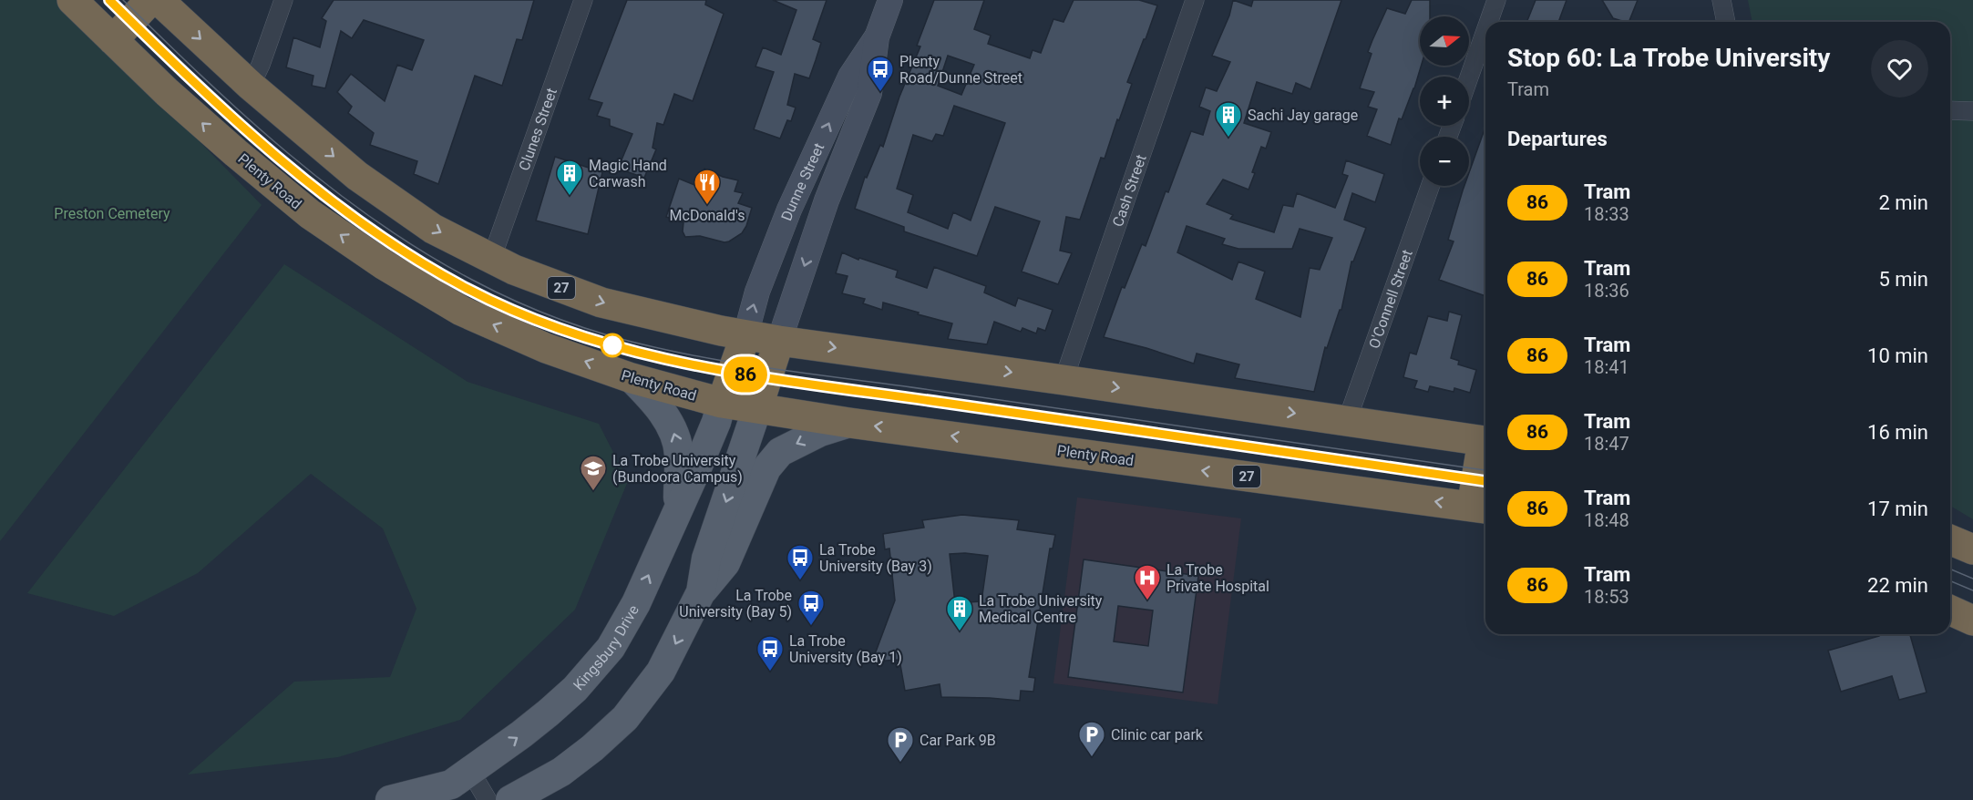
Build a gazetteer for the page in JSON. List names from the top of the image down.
{
  "streets": {
    "highway": ["Plenty Road", "27"],
    "main road": ["Dunne Street", "Kingsbury Drive"],
    "street": ["Clunes Street", "Cash Street", "O'Connell Street"]
  },
  "crossings": [
    ["Clunes Street", "27"],
    ["Plenty Road", "Kingsbury Drive"],
    ["Dunne Street", "27"],
    ["Cash Street", "27"],
    ["27", "O'Connell Street"]
  ],
  "parks": ["Preston Cemetery"],
  "places": {
    "bus stop": [
      "Plenty Road/Dunne Street",
      "La Trobe University (Bay 3)",
      "La Trobe University (Bay 5)",
      "La Trobe University (Bay 1)"
    ],
    "building": ["Sachi Jay garage", "Magic Hand Carwash", "La Trobe University Medical Centre"],
    "restaurant": ["McDonald's"],
    "school or university": ["La Trobe University (Bundoora Campus)"],
    "hospital": ["La Trobe Private Hospital"],
    "parking": ["Clinic car park", "Car Park 9B"]
  },
  "lines": ["tram line 86"],
  "north": "right",
  "page": {
    "on_map": "86",
    "map_buttons": ["+", "−"],
    "heading": [
      ["Stop 60: La Trobe University", "Tram"],
      "Departures"
    ],
    "list": [
      {
        "mark": "86",
        "name": "Tram",
        "note": "18:33",
        "value": "2 min"
      },
      {
        "mark": "86",
        "name": "Tram",
        "note": "18:36",
        "value": "5 min"
      },
      {
        "mark": "86",
        "name": "Tram",
        "note": "18:41",
        "value": "10 min"
      },
      {
        "mark": "86",
        "name": "Tram",
        "note": "18:47",
        "value": "16 min"
      },
      {
        "mark": "86",
        "name": "Tram",
        "note": "18:48",
        "value": "17 min"
      },
      {
        "mark": "86",
        "name": "Tram",
        "note": "18:53",
        "value": "22 min"
      }
    ]
  }
}
